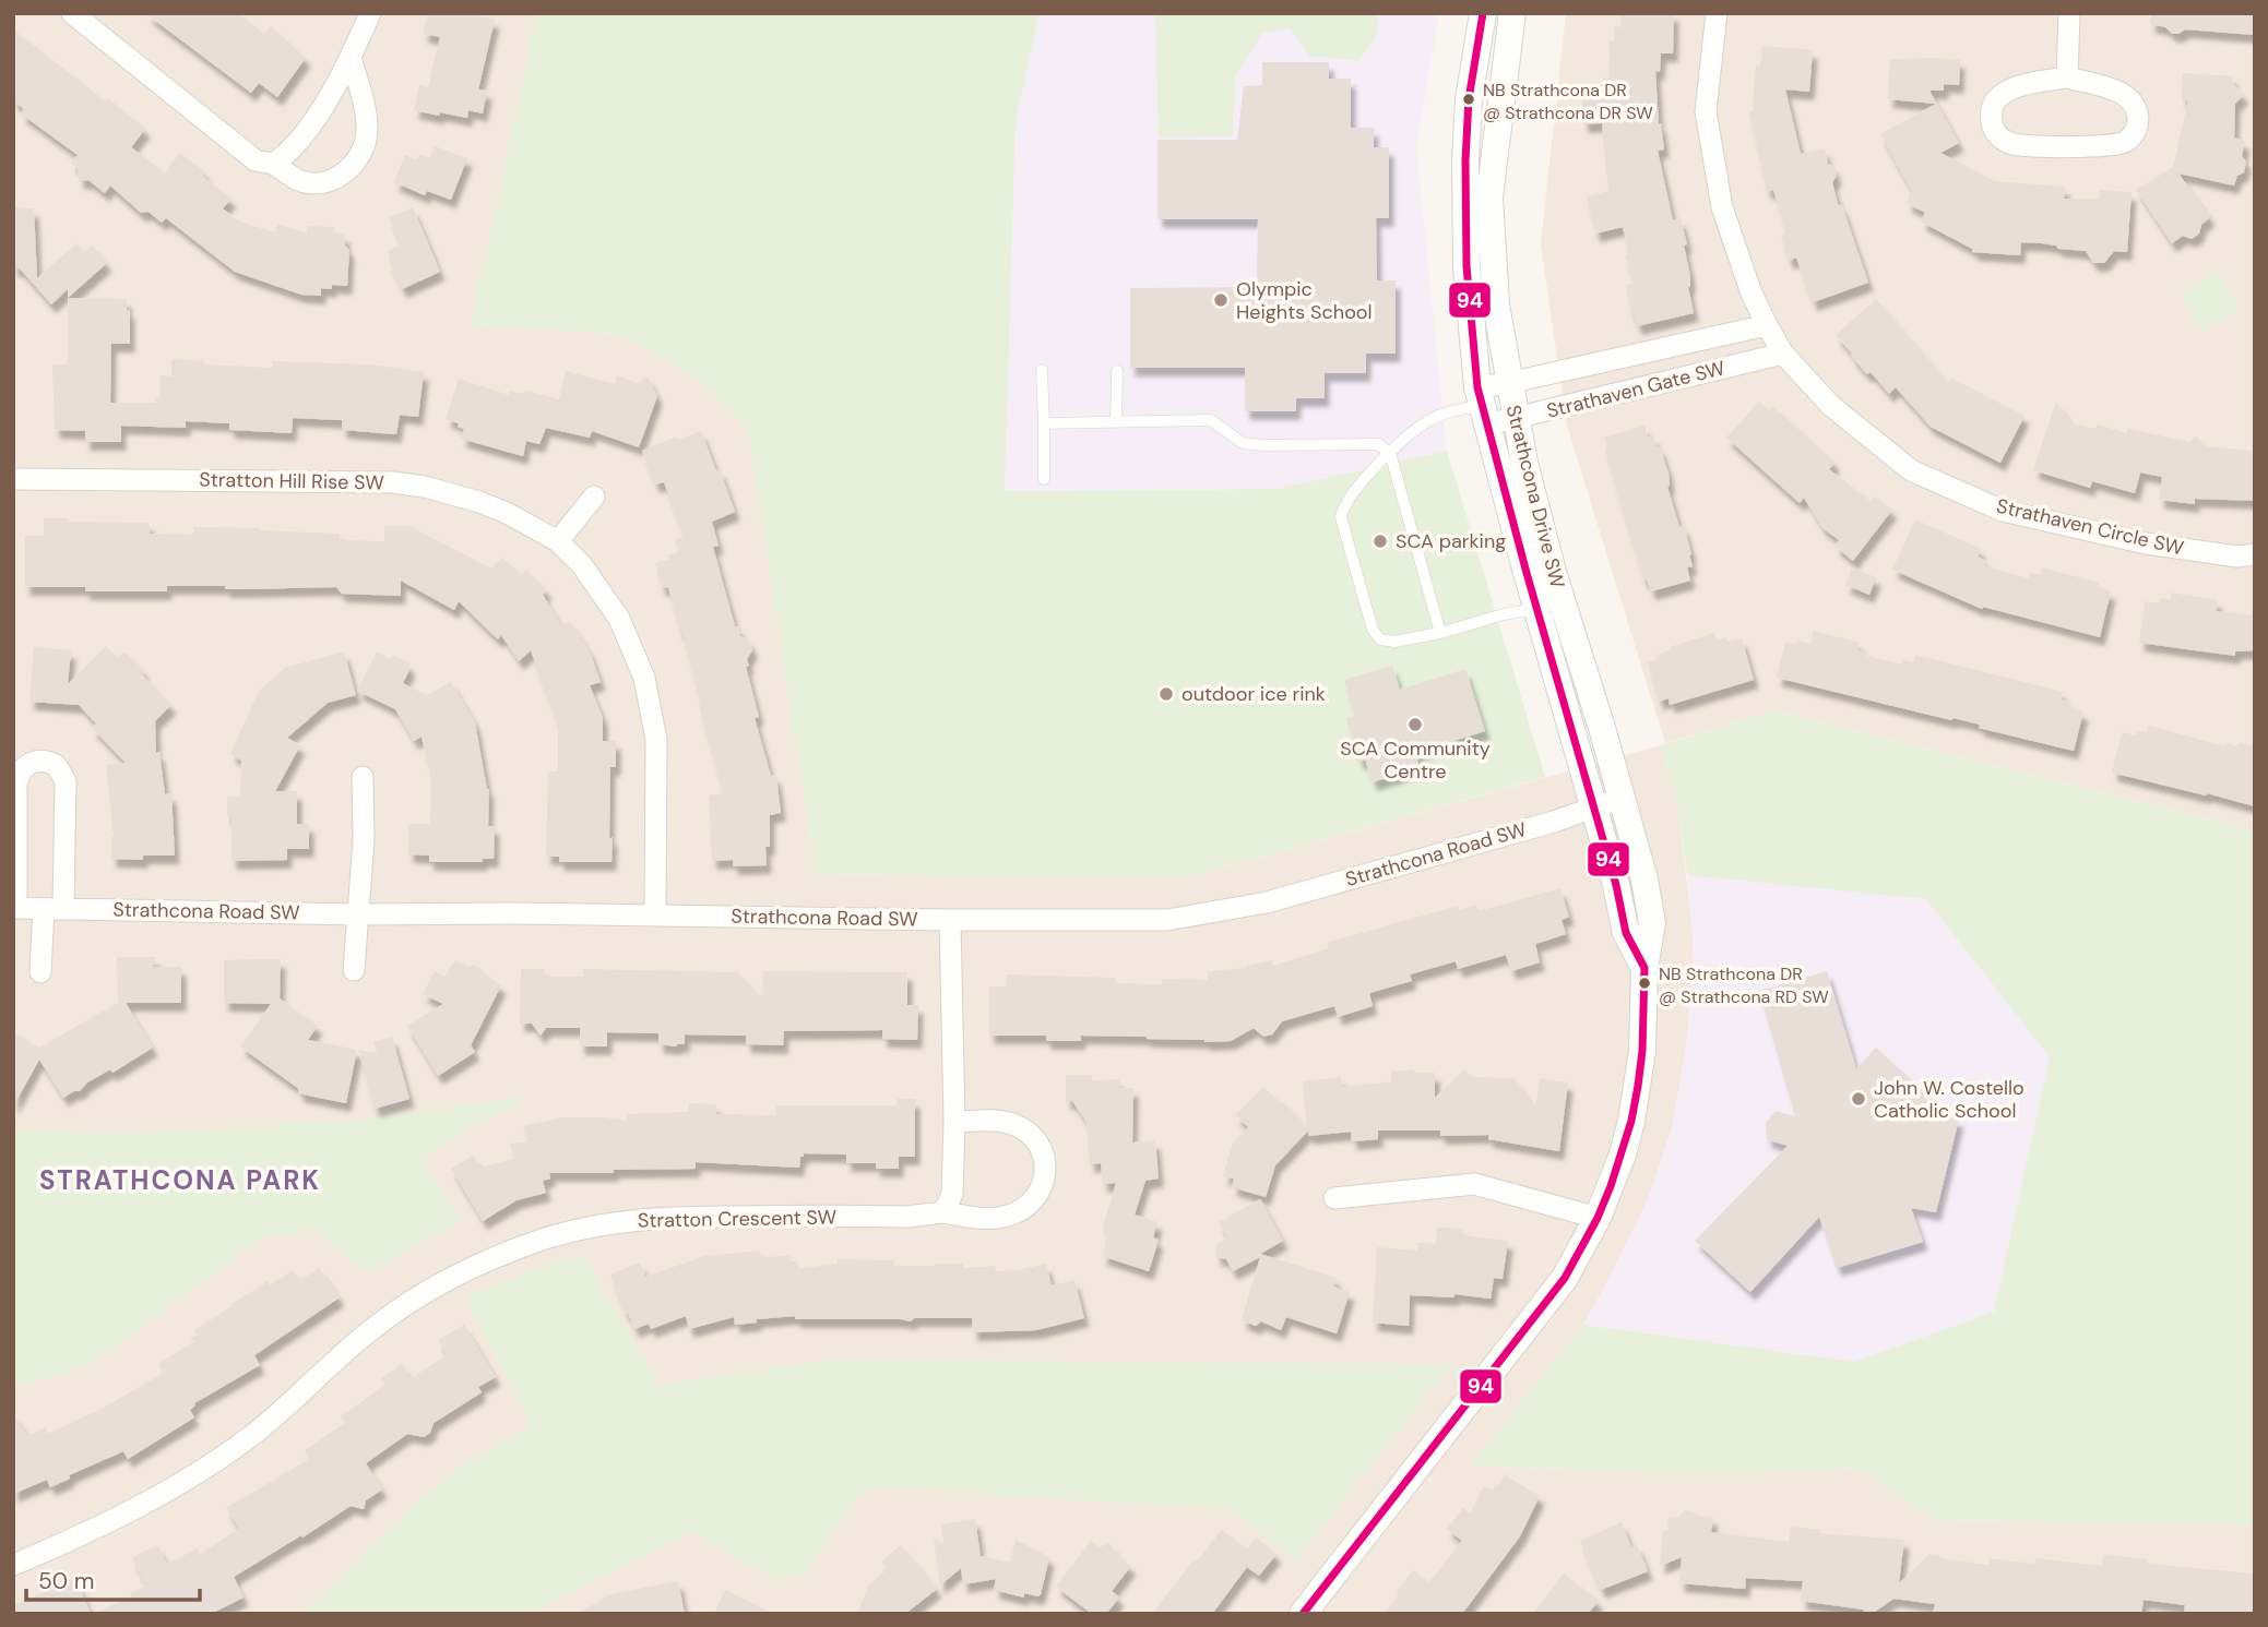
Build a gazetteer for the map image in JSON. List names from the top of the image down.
{
  "streets": {
    "street": [
      "Strathaven Gate SW",
      "Stratton Hill Rise SW",
      "Strathcona Drive SW",
      "Strathaven Circle SW",
      "Strathcona Road SW",
      "Stratton Crescent SW"
    ]
  },
  "crossings": [
    ["Strathaven Gate SW", "Strathcona Drive SW"],
    ["Strathaven Gate SW", "Strathaven Circle SW"],
    ["Stratton Hill Rise SW", "Strathcona Road SW"],
    ["Strathcona Drive SW", "Strathcona Road SW"]
  ],
  "districts": ["STRATHCONA PARK"],
  "places": [
    "NB Strathcona DR @ Strathcona DR SW",
    "Olympic Heights School",
    "SCA parking",
    "outdoor ice rink",
    "SCA Community Centre",
    "NB Strathcona DR @ Strathcona RD SW",
    "John W. Costello Catholic School"
  ],
  "lines": ["transit line 94"],
  "scale_bar": "50 m"
}
